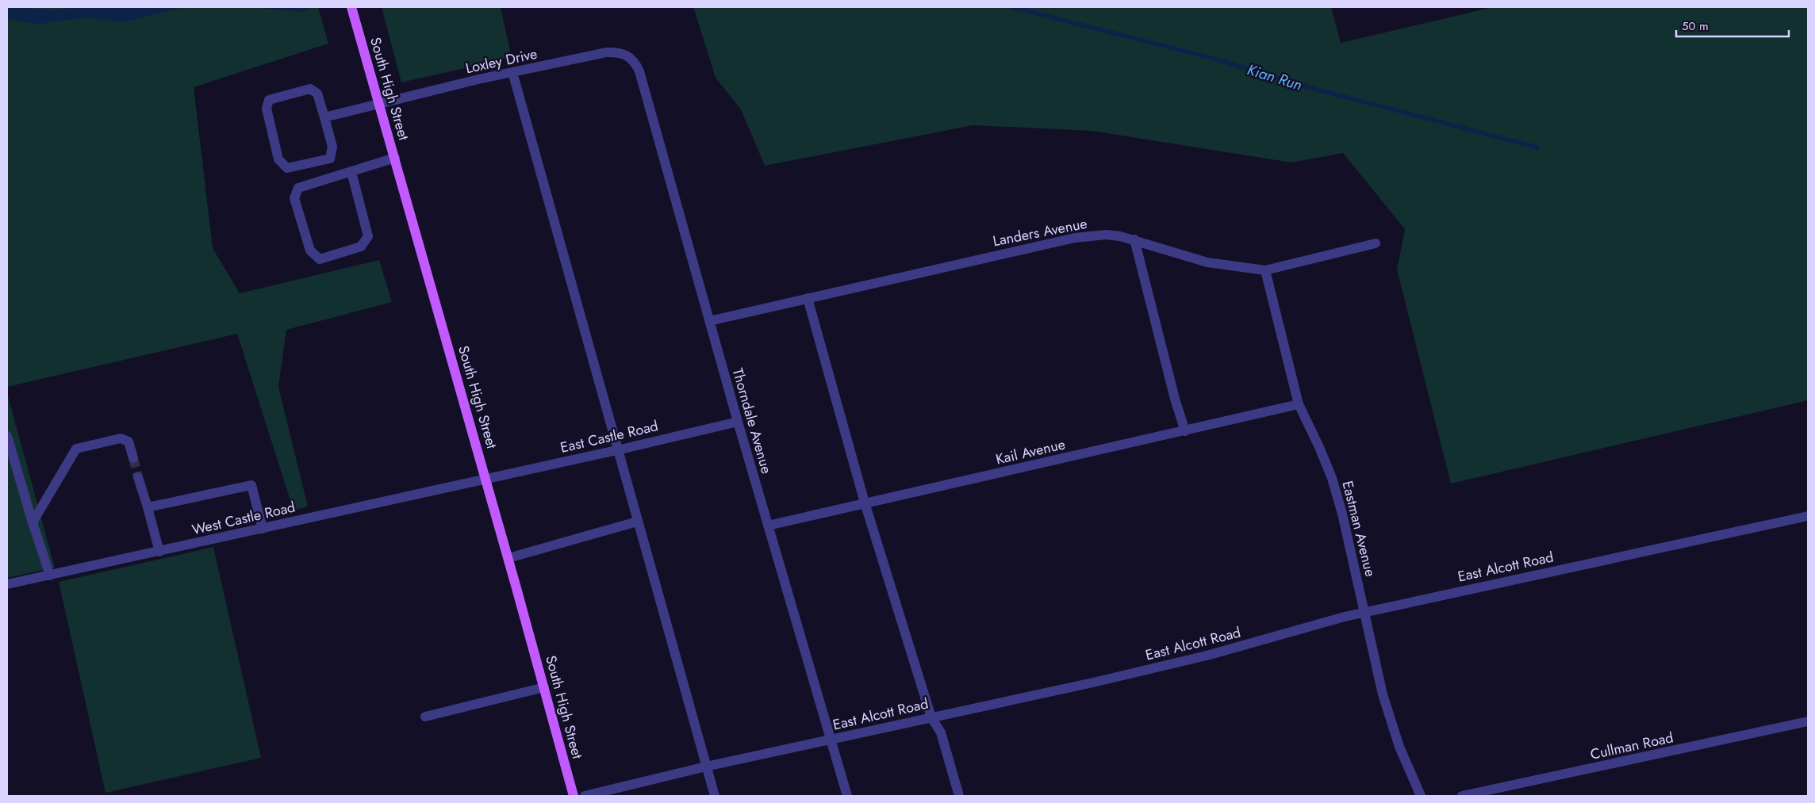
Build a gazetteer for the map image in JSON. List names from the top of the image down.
{
  "streets": {
    "main road": ["South High Street"],
    "street": [
      "Loxley Drive",
      "Landers Avenue",
      "Thorndale Avenue",
      "East Castle Road",
      "Kail Avenue",
      "West Castle Road",
      "Eastman Avenue",
      "East Alcott Road",
      "Cullman Road"
    ]
  },
  "crossings": [
    ["Loxley Drive", "South High Street"],
    ["Loxley Drive", "Thorndale Avenue"],
    ["South High Street", "East Castle Road"],
    ["South High Street", "West Castle Road"],
    ["Landers Avenue", "Thorndale Avenue"],
    ["Landers Avenue", "Eastman Avenue"],
    ["Thorndale Avenue", "East Castle Road"],
    ["Thorndale Avenue", "Kail Avenue"],
    ["Thorndale Avenue", "East Alcott Road"],
    ["East Castle Road", "West Castle Road"],
    ["Kail Avenue", "Eastman Avenue"],
    ["Eastman Avenue", "East Alcott Road"]
  ],
  "water": ["Kian Run"],
  "scale_bar": "50 m"
}
